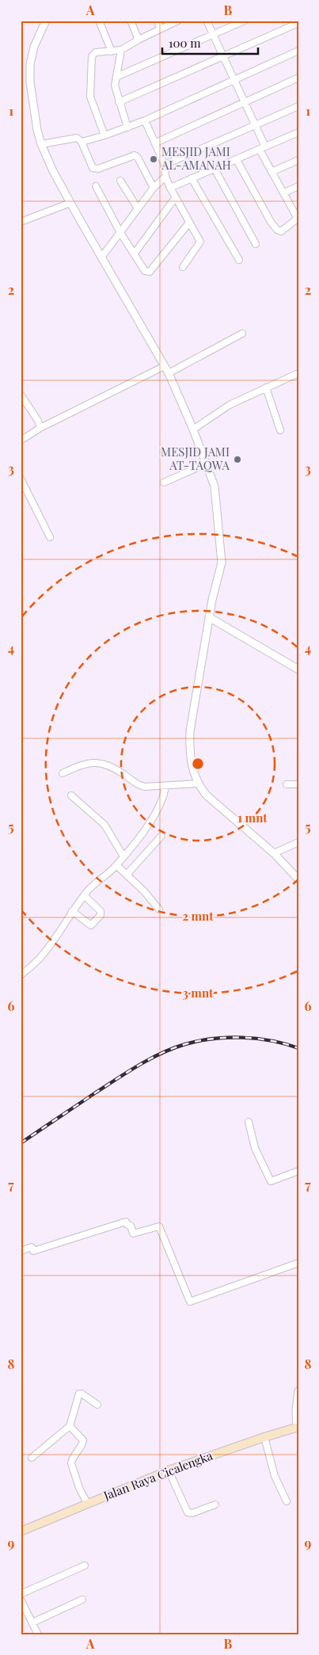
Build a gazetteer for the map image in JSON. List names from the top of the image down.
{
  "streets": {
    "main road": ["Jalan Raya Cicalengka"]
  },
  "places": ["MESJID JAMI AL-AMANAH", "MESJID JAMI AT-TAQWA"],
  "scale_bar": "100 m",
  "grid": {
    "columns": ["A", "B"],
    "rows": [
      "1",
      "2",
      "3",
      "4",
      "5",
      "6",
      "7",
      "8",
      "9"
    ]
  },
  "rings": ["1 mnt", "2 mnt", "3 mnt"]
}
